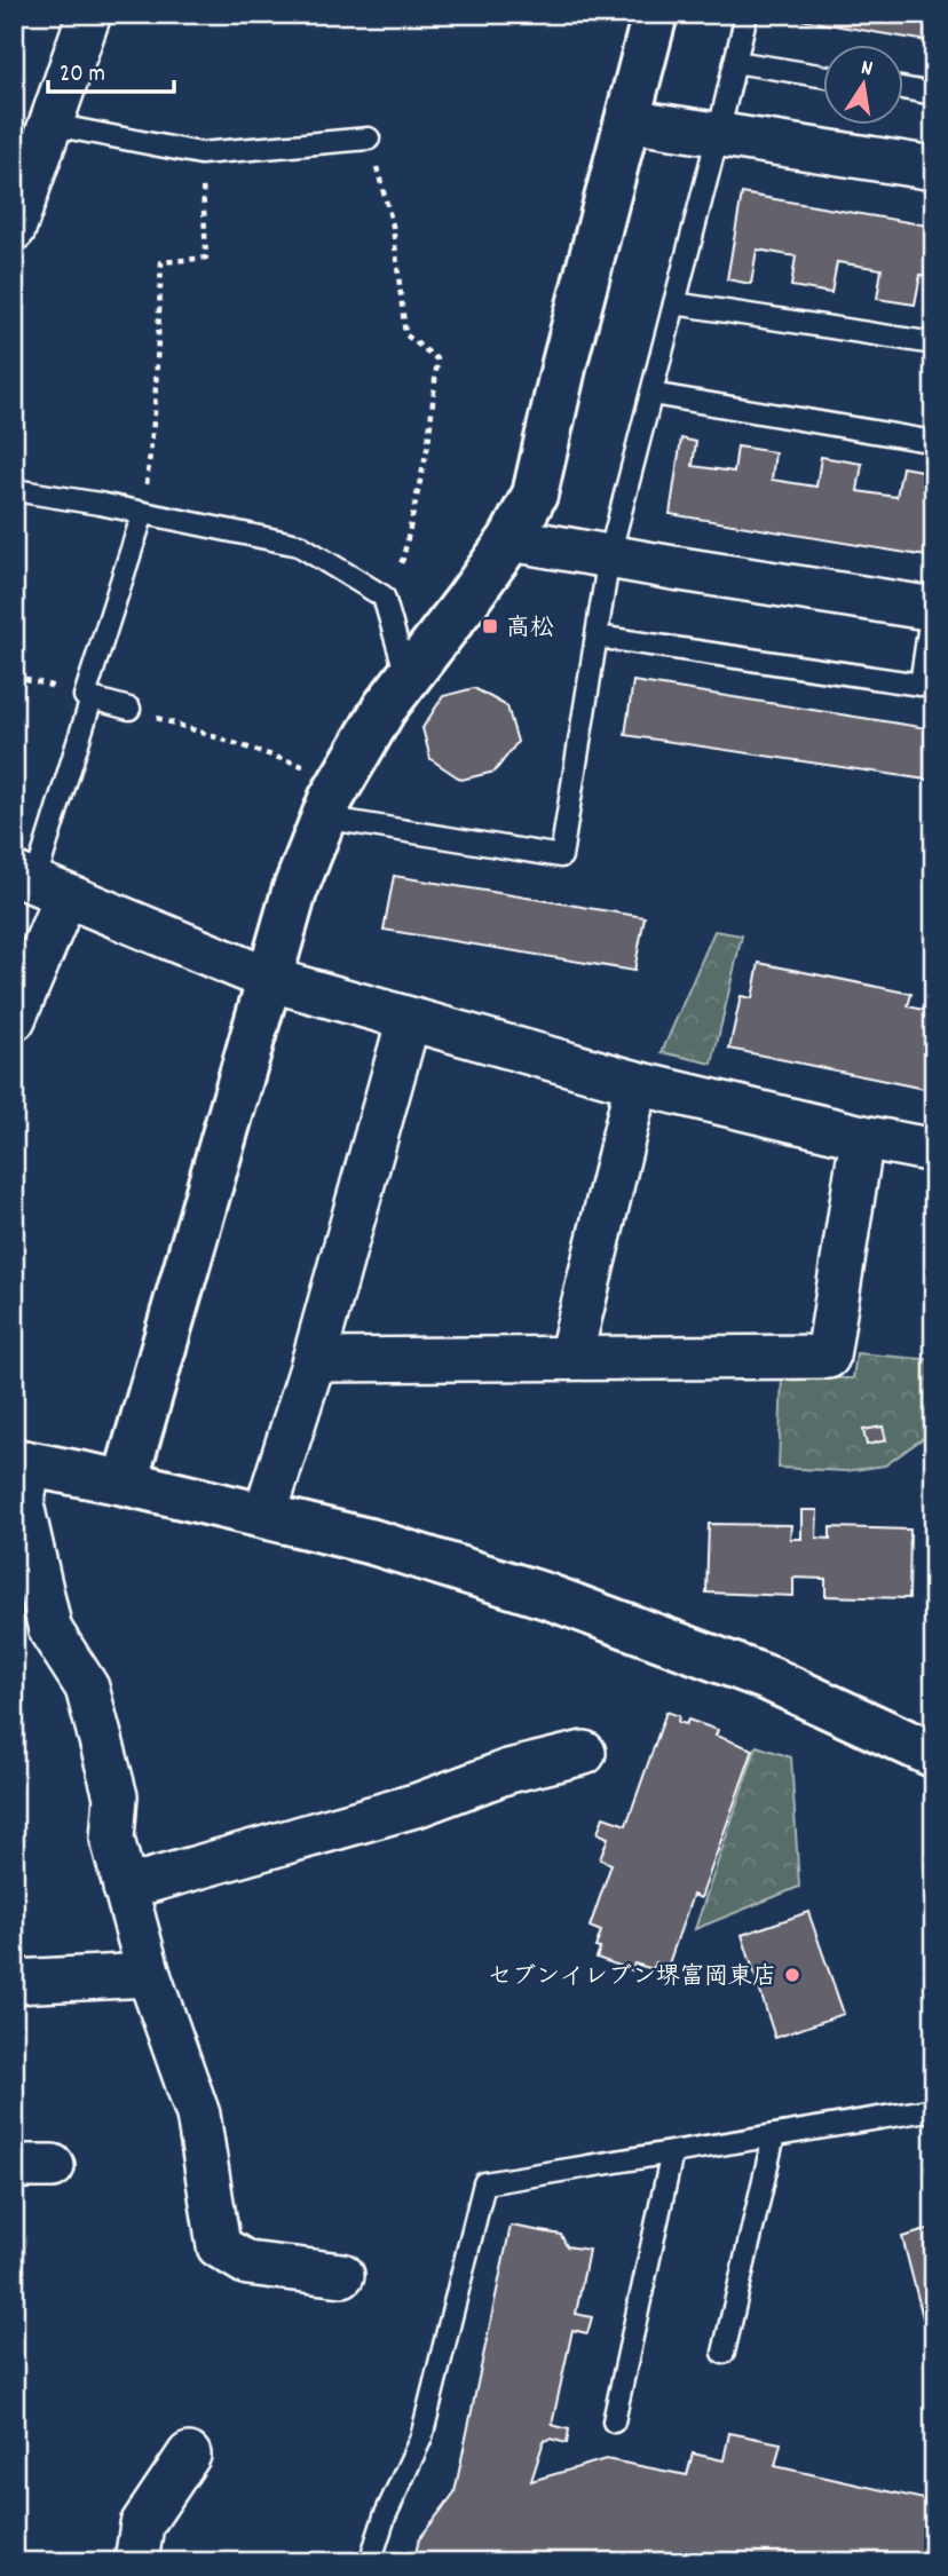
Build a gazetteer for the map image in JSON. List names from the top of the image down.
{
  "places": {
    "transit": ["高松"],
    "other": ["セブンイレブン堺富岡東店"]
  },
  "scale_bar": "20 m",
  "north": "top"
}
